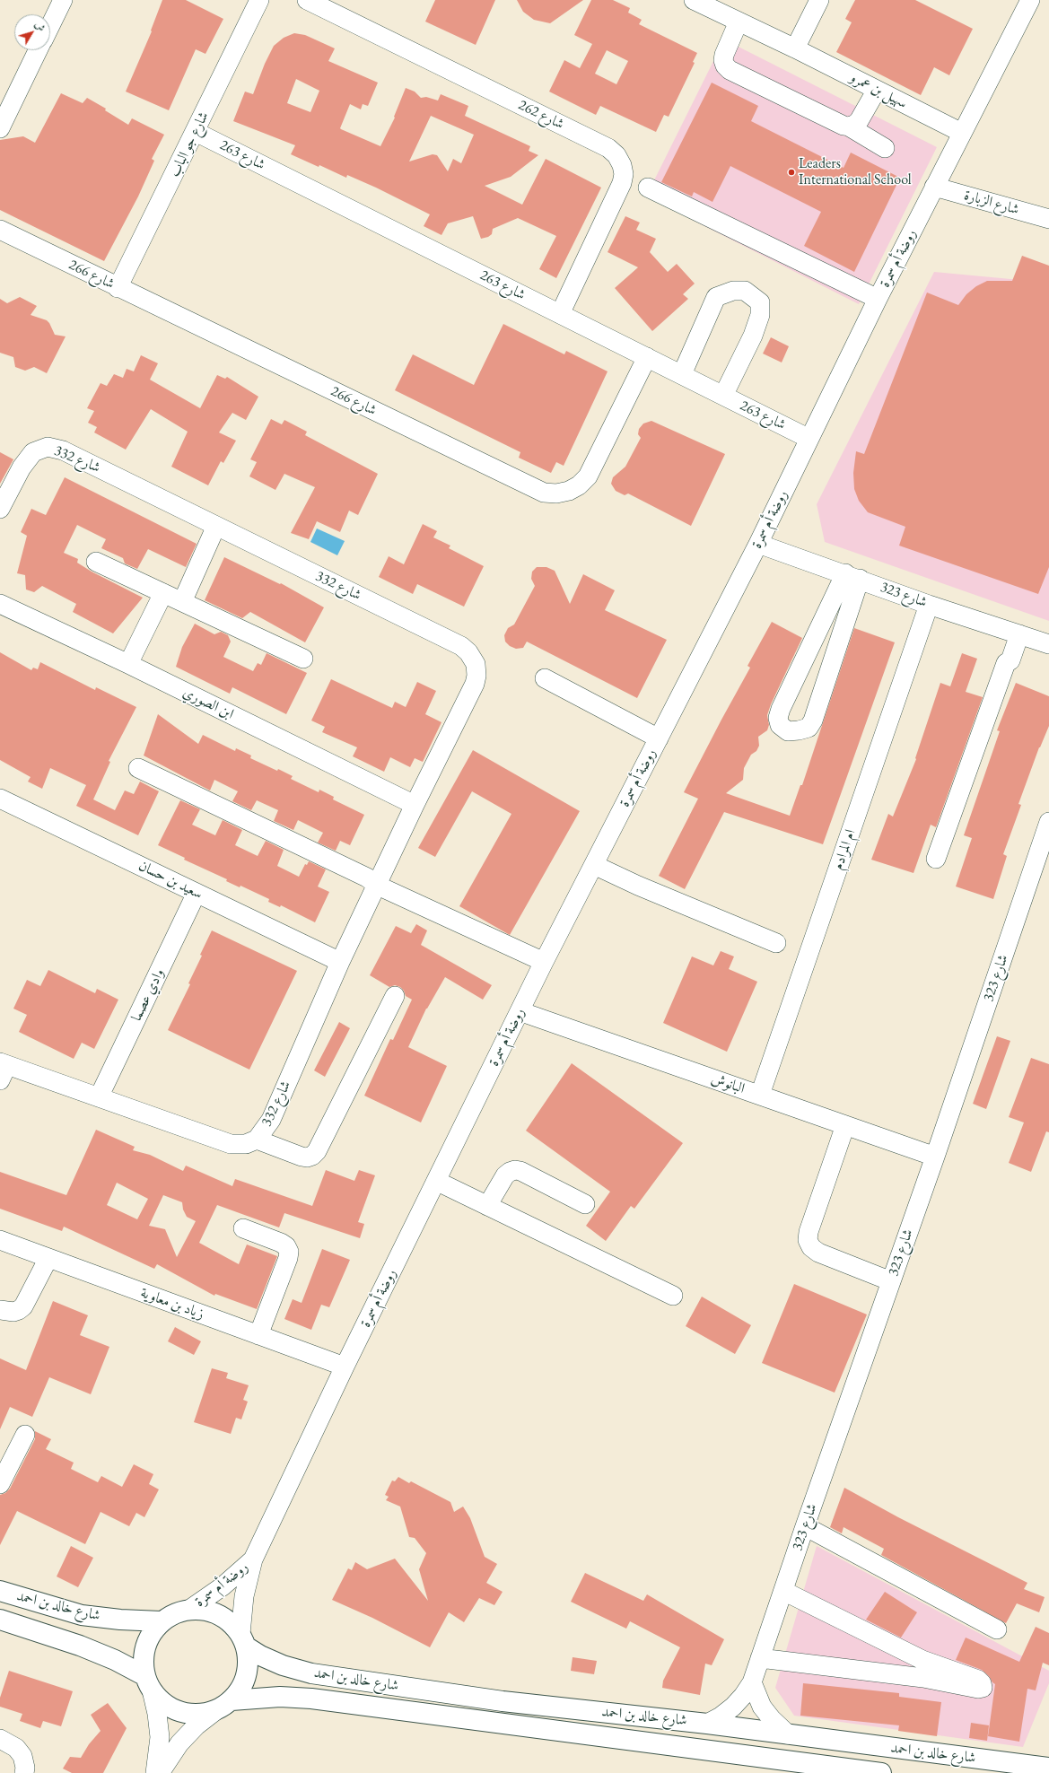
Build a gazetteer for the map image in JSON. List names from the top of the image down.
{
  "streets": {
    "main road": ["شارع خالد بن احمد"],
    "street": [
      "سهيل بن عمرو",
      "شارع 262",
      "شارع جو الباب",
      "شارع 263",
      "شارع الزبارة",
      "روضة أم سمرة",
      "شارع 266",
      "شارع 332",
      "شارع 323",
      "ابن الصوري",
      "ام المرادم",
      "سعيد بن حسان",
      "وادي عصما",
      "البانوش",
      "زياد بن معاوية"
    ]
  },
  "crossings": [
    ["سهيل بن عمرو", "روضة أم سمرة"],
    ["شارع 262", "شارع 263"],
    ["شارع جو الباب", "شارع 263"],
    ["شارع جو الباب", "شارع 266"],
    ["شارع 263", "روضة أم سمرة"],
    ["شارع 263", "شارع 266"],
    ["شارع الزبارة", "روضة أم سمرة"],
    ["روضة أم سمرة", "شارع 323"],
    ["روضة أم سمرة", "البانوش"],
    ["روضة أم سمرة", "زياد بن معاوية"],
    ["روضة أم سمرة", "شارع خالد بن احمد"],
    ["شارع 332", "ابن الصوري"],
    ["شارع 332", "سعيد بن حسان"],
    ["شارع 332", "وادي عصما"],
    ["شارع 323", "ام المرادم"],
    ["شارع 323", "البانوش"],
    ["شارع 323", "شارع خالد بن احمد"],
    ["ام المرادم", "البانوش"],
    ["سعيد بن حسان", "وادي عصما"]
  ],
  "places": ["Leaders International School"],
  "north": "top right"
}
